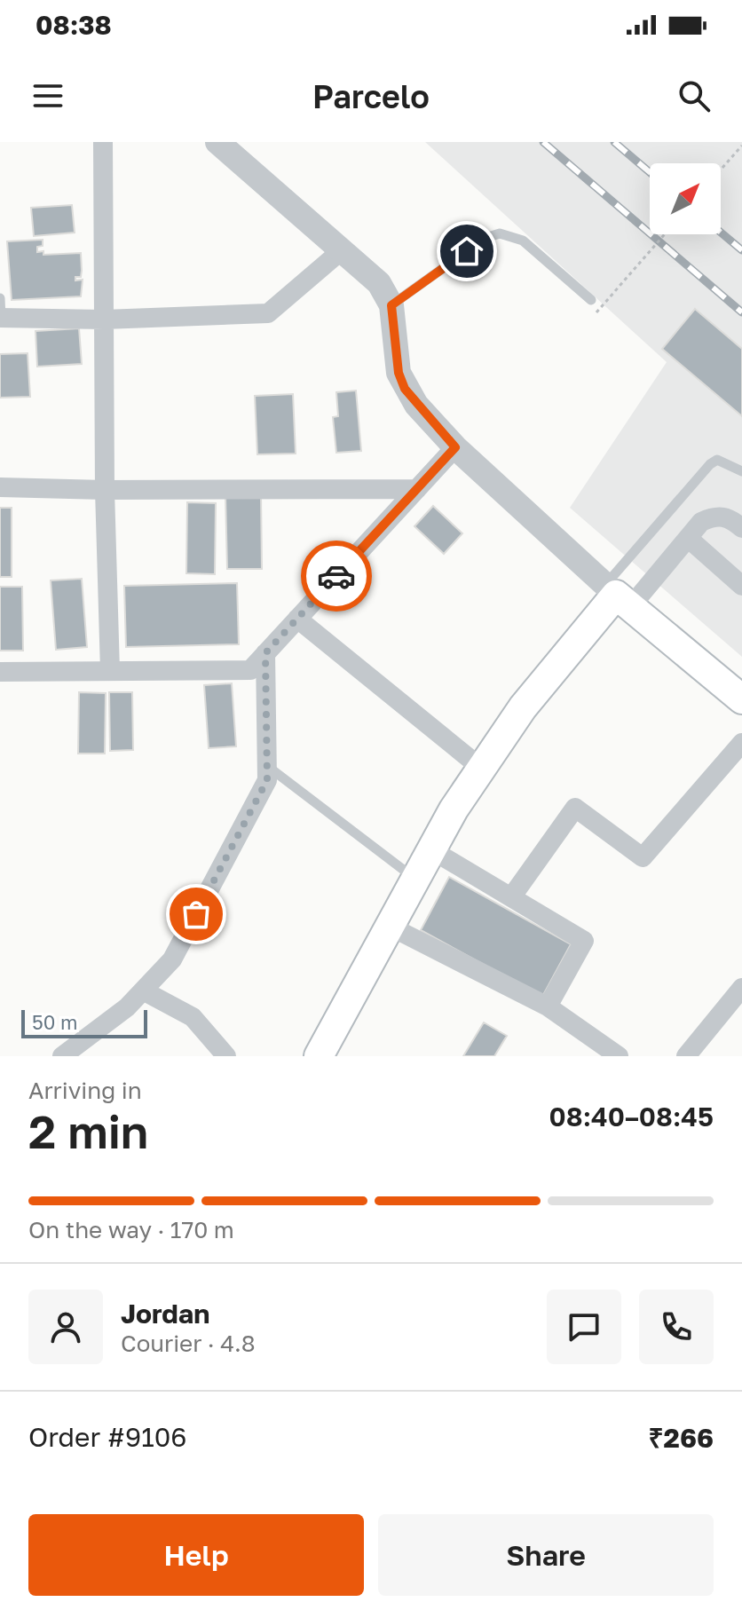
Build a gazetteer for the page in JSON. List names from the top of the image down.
{
  "scale_bar": "50 m",
  "north": "top right",
  "page": {
    "status": "08:38",
    "header": "Parcelo",
    "scale": "50 m",
    "heading": ["2 min", "Arriving in", "08:40–08:45"],
    "panel": [
      "Jordan",
      "Courier · 4.8",
      "Order #9106",
      "₹266"
    ],
    "bar": "On the way · 170 m",
    "buttons": ["Help", "Share"]
  }
}
